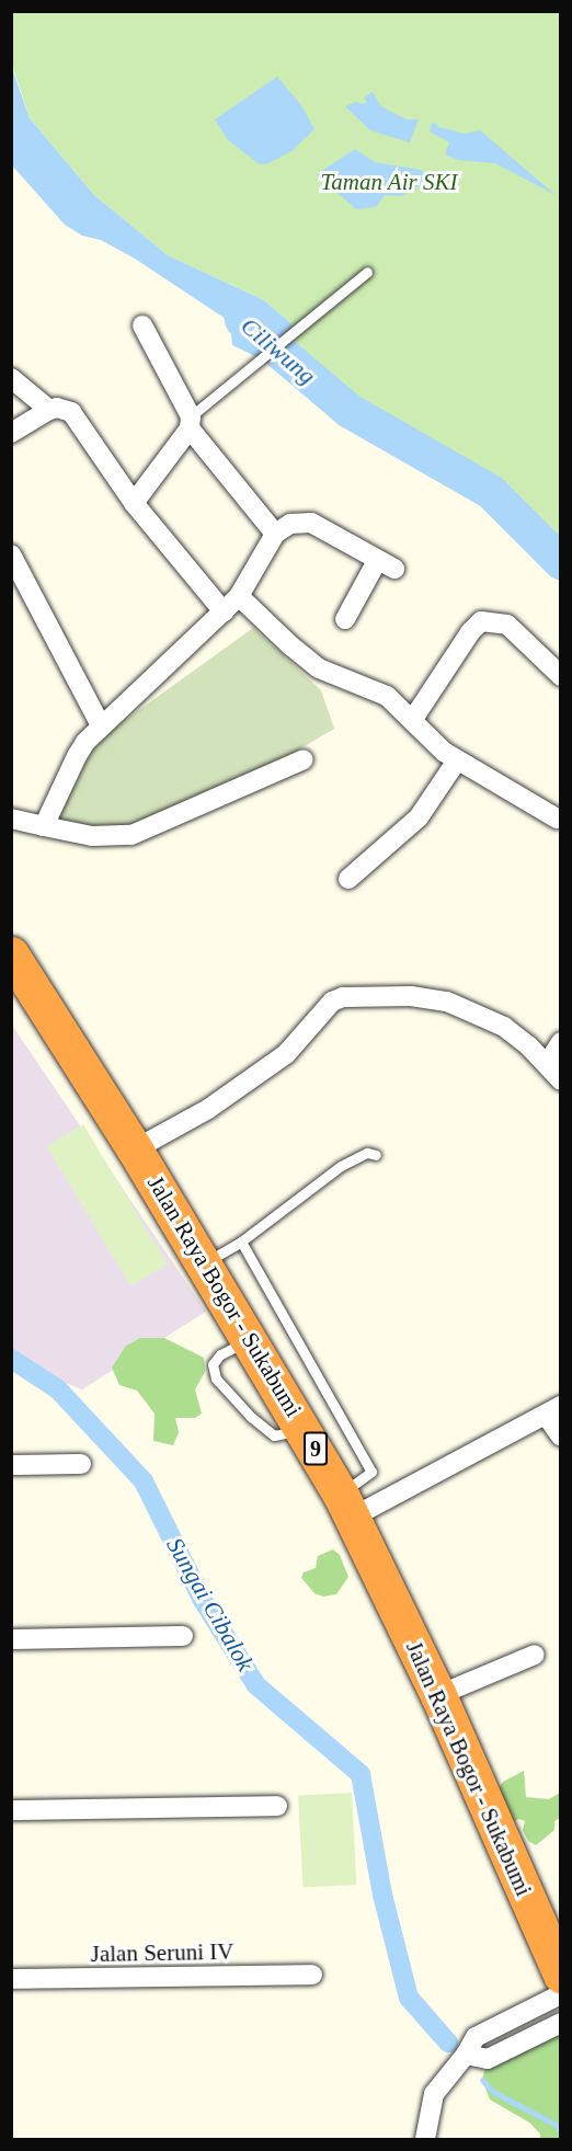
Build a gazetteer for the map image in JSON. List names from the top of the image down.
{
  "streets": {
    "highway": ["Jalan Raya Bogor - Sukabumi", "9"],
    "street": ["Jalan Seruni IV"]
  },
  "water": ["Ciliwung", "Sungai Cibalok"],
  "parks": ["Taman Air SKI"]
}
